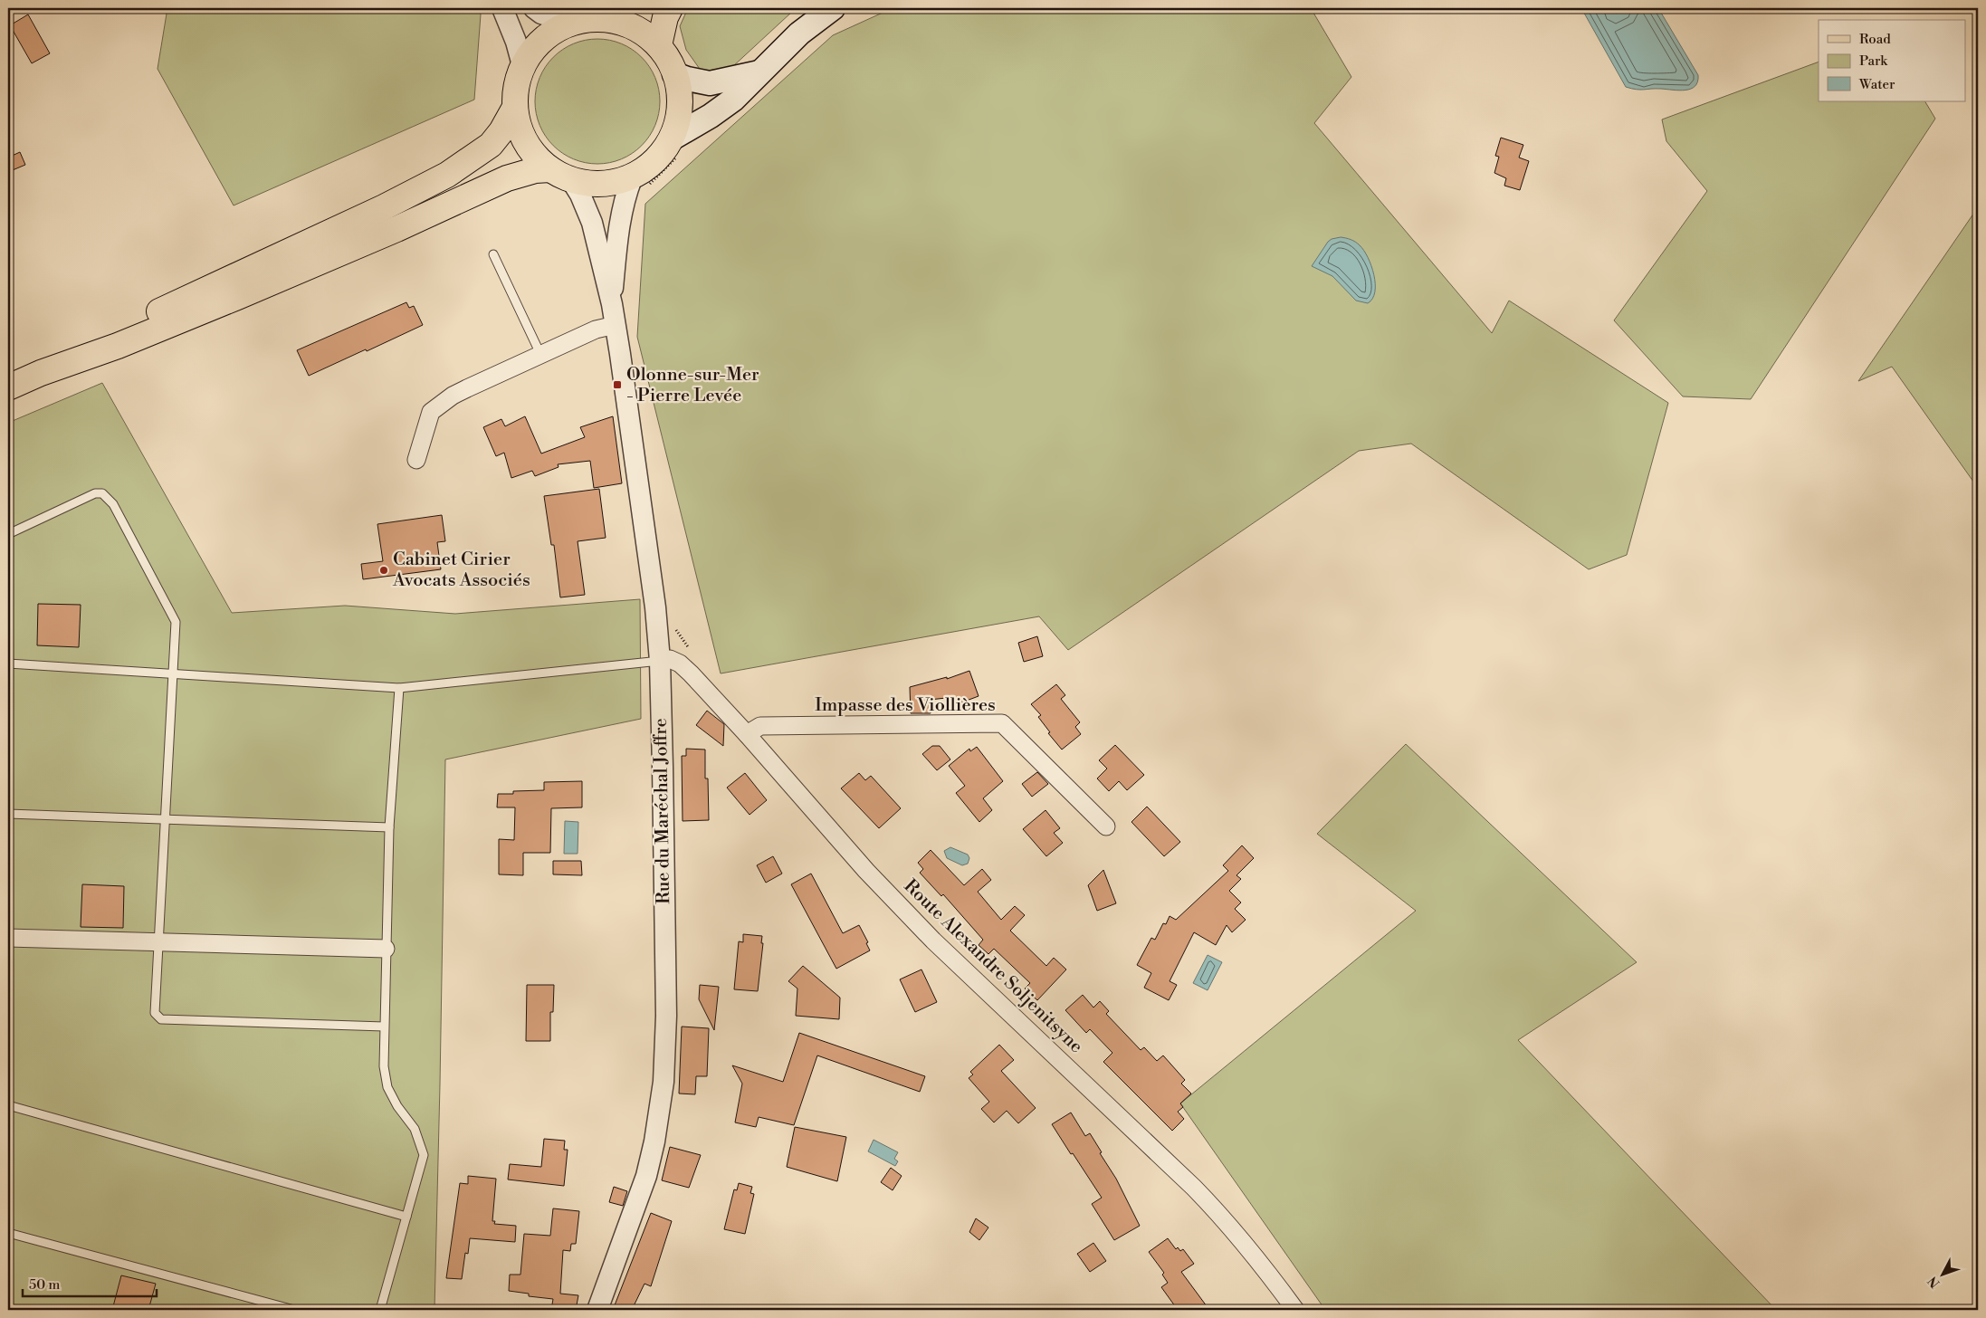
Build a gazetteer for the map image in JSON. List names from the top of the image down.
{
  "streets": {
    "street": ["Impasse des Viollières", "Rue du Maréchal Joffre", "Route Alexandre Soljenitsyne"]
  },
  "crossings": [
    ["Impasse des Viollières", "Route Alexandre Soljenitsyne"],
    ["Rue du Maréchal Joffre", "Route Alexandre Soljenitsyne"]
  ],
  "places": {
    "transit": ["Olonne-sur-Mer - Pierre Levée"],
    "other": ["Cabinet Cirier Avocats Associés"]
  },
  "legend": ["Road", "Park", "Water"],
  "scale_bar": "50 m",
  "north": "bottom left"
}
